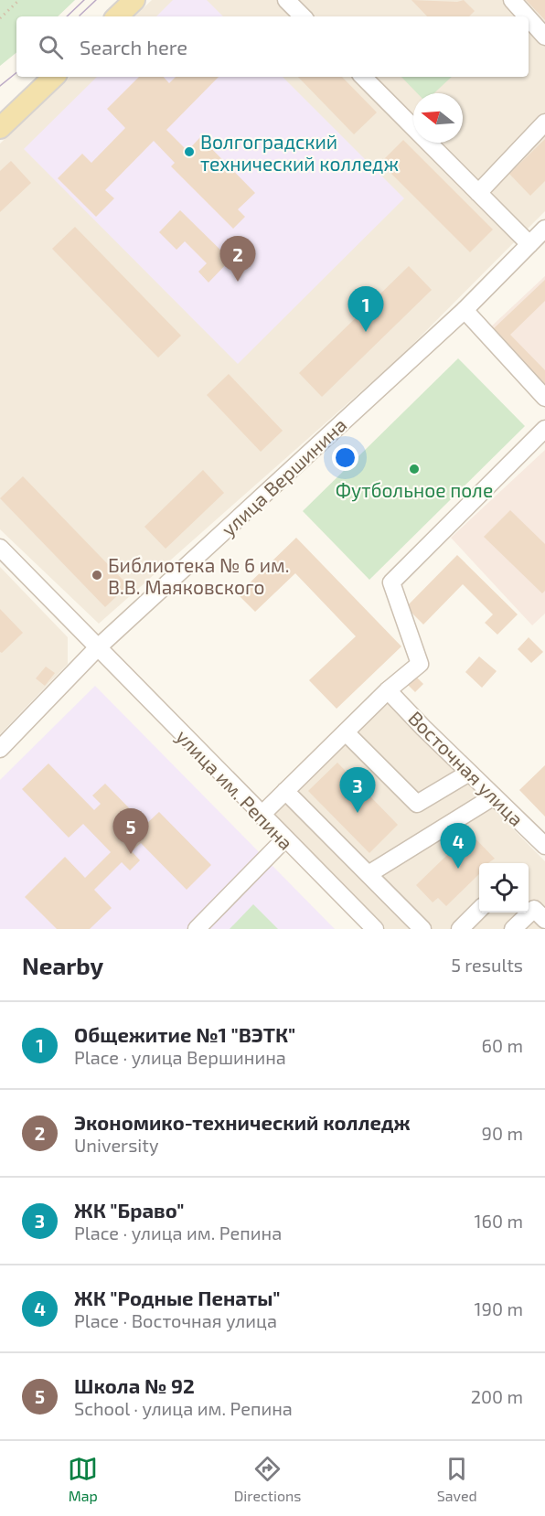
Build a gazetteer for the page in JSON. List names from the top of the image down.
{
  "streets": {
    "street": ["улица Вершинина", "Восточная улица", "улица им. Репина"]
  },
  "crossings": [
    ["улица Вершинина", "улица им. Репина"]
  ],
  "places": ["Волгоградский технический колледж", "Футбольное поле", "Библиотека № 6 им. В.В. Маяковского"],
  "north": "left",
  "page": {
    "search": "Search here",
    "pins": [
      "2",
      "1",
      "3",
      "5",
      "4"
    ],
    "heading": ["Nearby", "5 results"],
    "list": [
      {
        "mark": "1",
        "name": "Общежитие №1 \"ВЭТК\"",
        "note": "Place · улица Вершинина",
        "value": "60 m"
      },
      {
        "mark": "2",
        "name": "Экономико-технический колледж",
        "note": "University",
        "value": "90 m"
      },
      {
        "mark": "3",
        "name": "ЖК \"Браво\"",
        "note": "Place · улица им. Репина",
        "value": "160 m"
      },
      {
        "mark": "4",
        "name": "ЖК \"Родные Пенаты\"",
        "note": "Place · Восточная улица",
        "value": "190 m"
      },
      {
        "mark": "5",
        "name": "Школа № 92",
        "note": "School · улица им. Репина",
        "value": "200 m"
      }
    ],
    "nav": ["Map", "Directions", "Saved"]
  }
}
